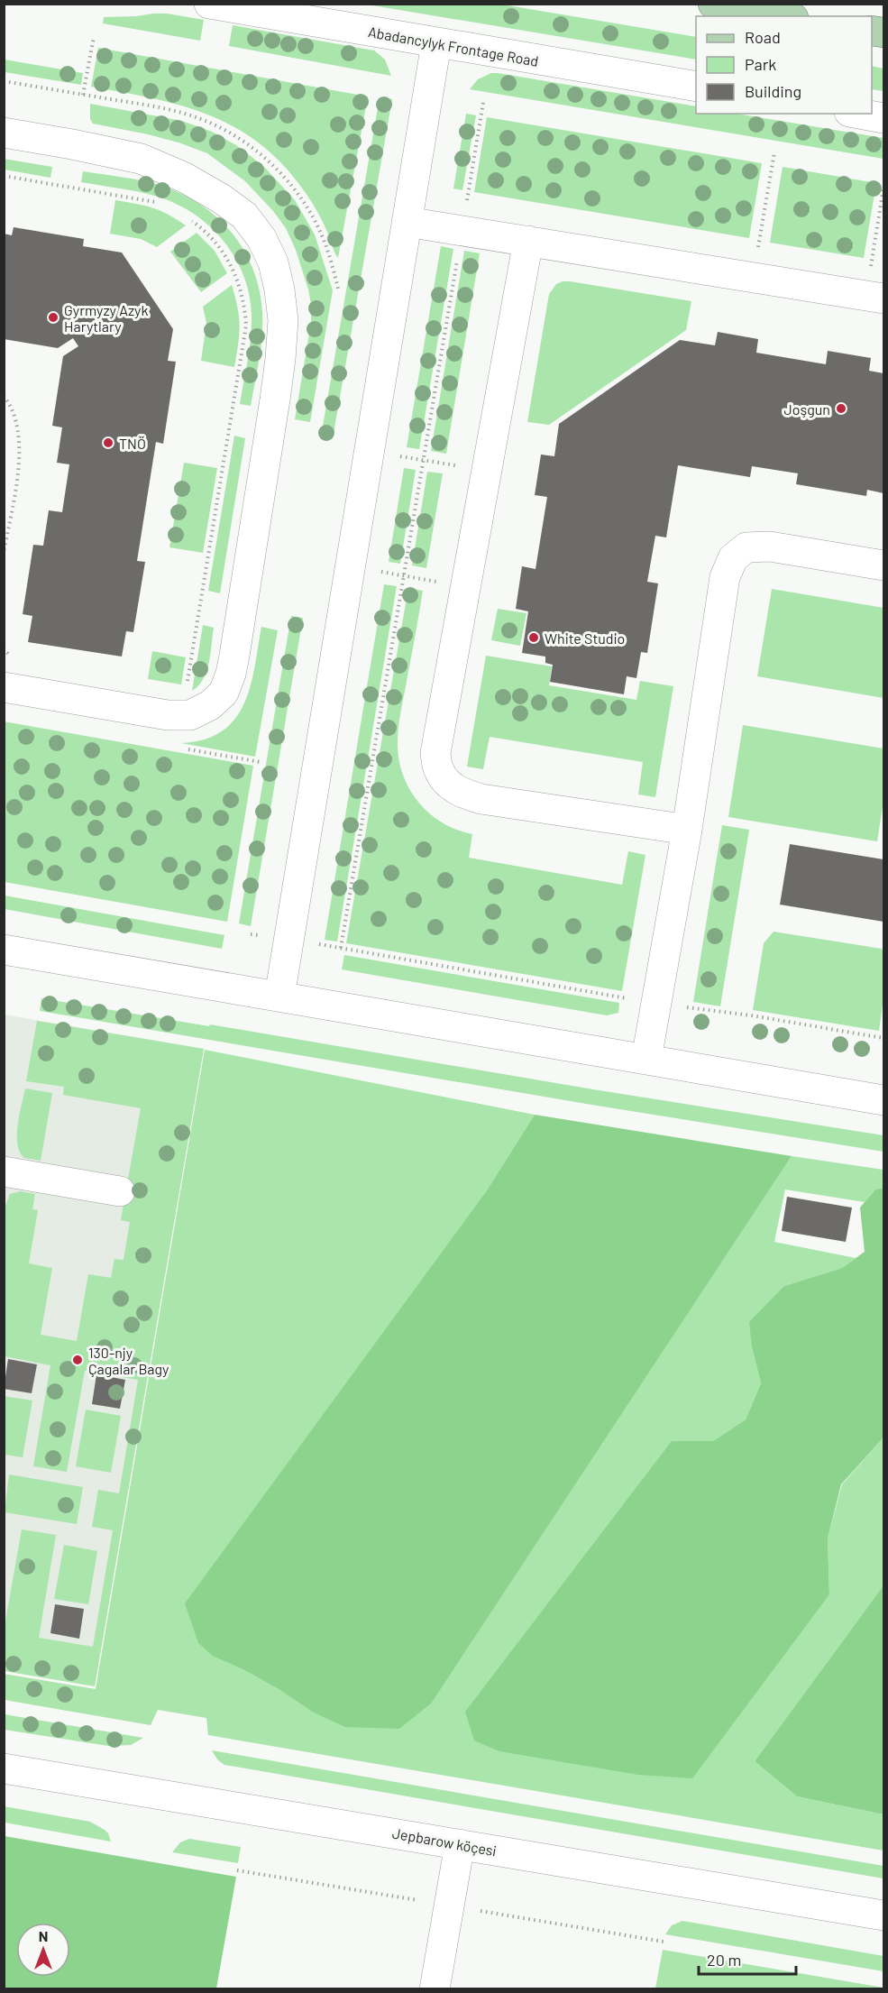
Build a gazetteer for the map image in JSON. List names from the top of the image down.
{
  "streets": {
    "street": ["Abadancylyk Frontage Road", "Jepbarow köçesi"]
  },
  "places": [
    "Gyrmyzy Azyk Harytlary",
    "Joşgun",
    "TNÖ",
    "White Studio",
    "130-njy Çagalar Bagy"
  ],
  "legend": ["Road", "Park", "Building"],
  "scale_bar": "20 m",
  "north": "top"
}
